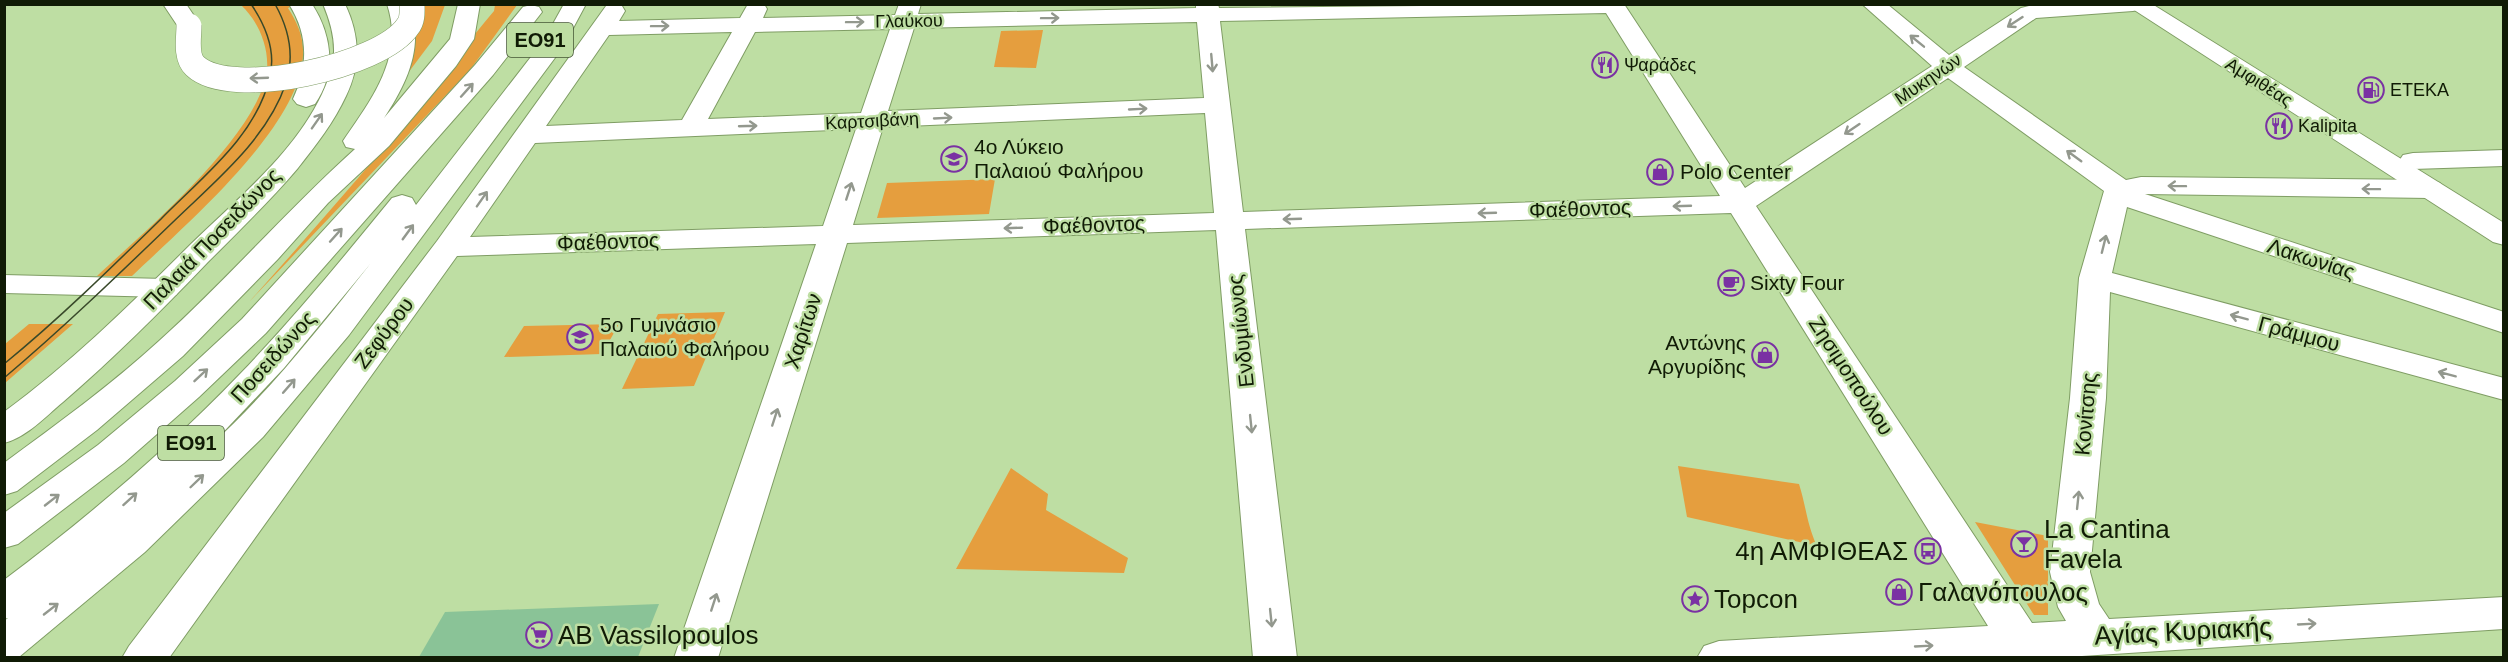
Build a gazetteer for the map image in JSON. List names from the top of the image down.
{
  "streets": {
    "main road": [
      "Γλαύκου",
      "ΕΟ91",
      "Μυκηνών",
      "Αμφιθέας",
      "Καρτσιβάνη",
      "Φαέθοντος",
      "Παλαιά Ποσειδώνος",
      "Λακωνίας",
      "Χαρίτων",
      "Ενδυμίωνος",
      "Ζεφύρου",
      "Γράμμου",
      "Ποσειδώνος",
      "Ζησιμοπούλου",
      "Κονίτσης",
      "Αγίας Κυριακής"
    ]
  },
  "crossings": [
    ["Γλαύκου", "Χαρίτων"],
    ["Γλαύκου", "Ενδυμίωνος"],
    ["Γλαύκου", "Ζεφύρου"],
    ["Γλαύκου", "Ζησιμοπούλου"],
    ["Μυκηνών", "Αμφιθέας"],
    ["Μυκηνών", "Φαέθοντος"],
    ["Μυκηνών", "Λακωνίας"],
    ["Μυκηνών", "Ζησιμοπούλου"],
    ["Καρτσιβάνη", "Χαρίτων"],
    ["Καρτσιβάνη", "Ενδυμίωνος"],
    ["Καρτσιβάνη", "Ζεφύρου"],
    ["Φαέθοντος", "Χαρίτων"],
    ["Φαέθοντος", "Ενδυμίωνος"],
    ["Φαέθοντος", "Ζεφύρου"],
    ["Φαέθοντος", "Ζησιμοπούλου"],
    ["Λακωνίας", "Κονίτσης"],
    ["Γράμμου", "Κονίτσης"],
    ["Ζησιμοπούλου", "Αγίας Κυριακής"],
    ["Κονίτσης", "Αγίας Κυριακής"]
  ],
  "one_way": [
    "Γλαύκου",
    "Μυκηνών",
    "Καρτσιβάνη",
    "Φαέθοντος",
    "Λακωνίας",
    "Χαρίτων",
    "Ενδυμίωνος",
    "Κονίτσης",
    "Αγίας Κυριακής"
  ],
  "places": {
    "restaurant": ["Ψαράδες", "Kalipita"],
    "fuel station": ["ΕΤΕΚΑ"],
    "school or university": ["4ο Λύκειο Παλαιού Φαλήρου", "5ο Γυμνάσιο Παλαιού Φαλήρου"],
    "shop": ["Polo Center", "Αντώνης Αργυρίδης", "Γαλανόπουλος"],
    "cafe": ["Sixty Four"],
    "bar": ["La Cantina Favela"],
    "bus stop": ["4η ΑΜΦΙΘΕΑΣ"],
    "place": ["Topcon"],
    "supermarket": ["AB Vassilopoulos"]
  }
}
